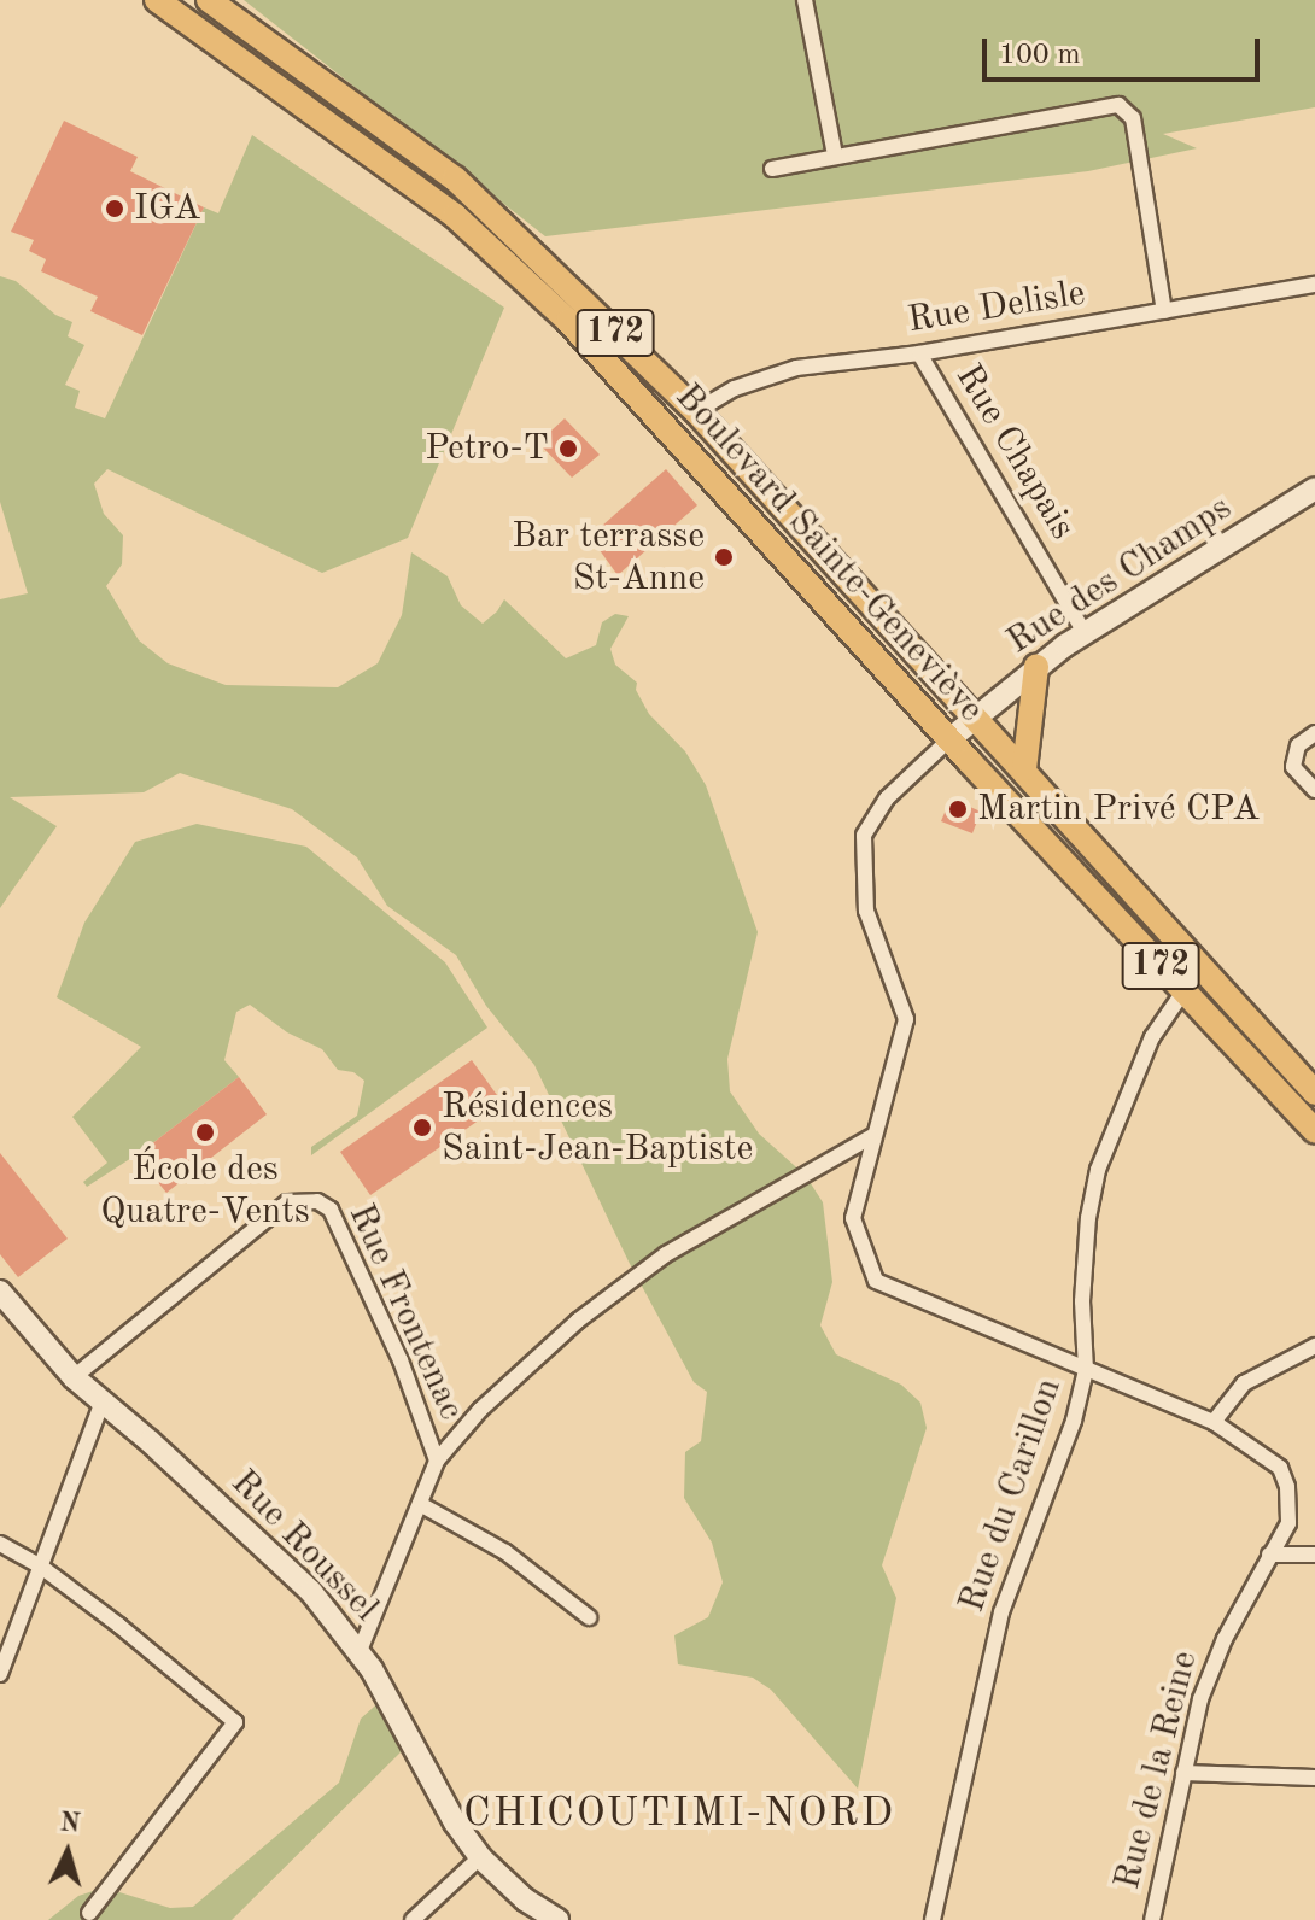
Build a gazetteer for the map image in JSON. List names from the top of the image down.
{
  "streets": {
    "main road": ["172", "Boulevard Sainte-Geneviève"],
    "street": [
      "Rue Delisle",
      "Rue Chapais",
      "Rue des Champs",
      "Rue Frontenac",
      "Rue du Carillon",
      "Rue Roussel",
      "Rue de la Reine"
    ]
  },
  "crossings": [
    ["Rue Delisle", "Rue Chapais"],
    ["Rue Delisle", "Boulevard Sainte-Geneviève"],
    ["Rue Chapais", "Rue des Champs"],
    ["Boulevard Sainte-Geneviève", "Rue des Champs"],
    ["Boulevard Sainte-Geneviève", "Rue du Carillon"],
    ["Rue des Champs", "Rue du Carillon"],
    ["Rue des Champs", "Rue de la Reine"],
    ["Rue Frontenac", "Rue Roussel"],
    ["Rue du Carillon", "Rue de la Reine"]
  ],
  "districts": ["CHICOUTIMI-NORD"],
  "places": [
    "IGA",
    "Petro-T",
    "Bar terrasse St-Anne",
    "Martin Privé CPA",
    "Résidences Saint-Jean-Baptiste",
    "École des Quatre-Vents"
  ],
  "scale_bar": "100 m",
  "north": "top"
}
